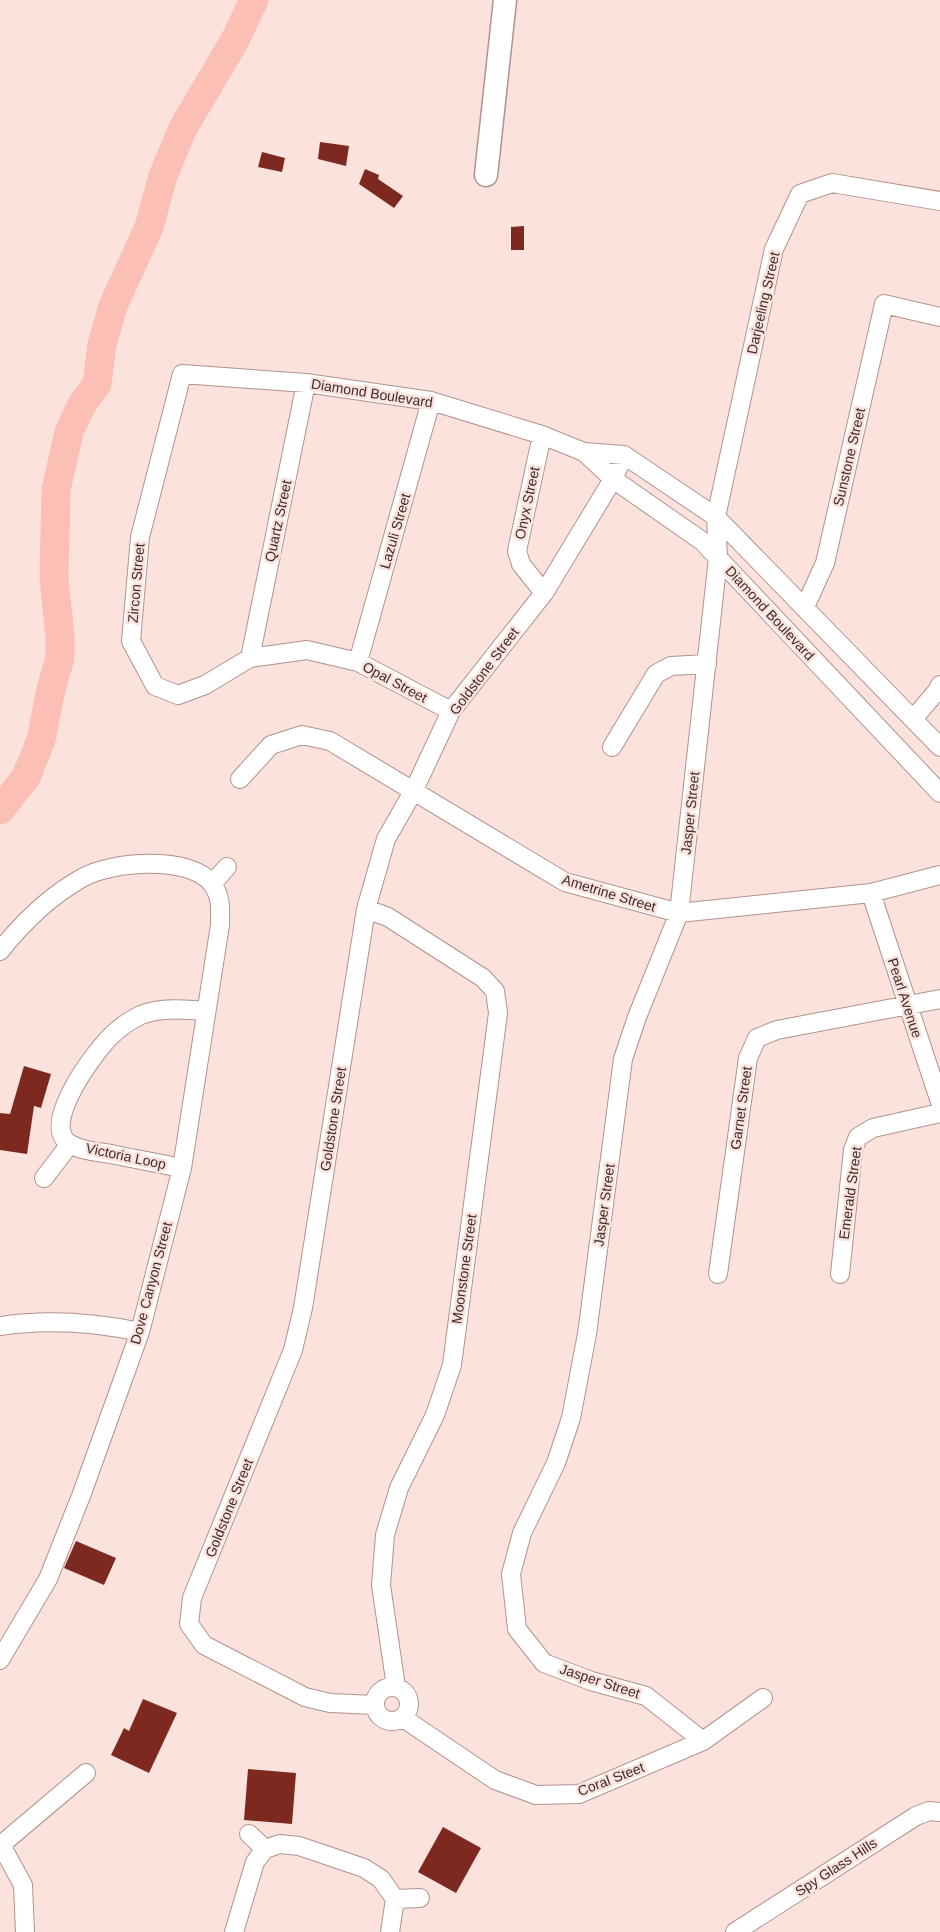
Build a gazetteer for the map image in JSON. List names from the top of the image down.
{
  "streets": {
    "street": [
      "Darjeeling Street",
      "Diamond Boulevard",
      "Sunstone Street",
      "Onyx Street",
      "Quartz Street",
      "Lazuli Street",
      "Zircon Street",
      "Goldstone Street",
      "Opal Street",
      "Jasper Street",
      "Ametrine Street",
      "Pearl Avenue",
      "Garnet Street",
      "Victoria Loop",
      "Emerald Street",
      "Moonstone Street",
      "Dove Canyon Street",
      "Coral Steet",
      "Spy Glass Hills"
    ]
  },
  "crossings": [
    ["Darjeeling Street", "Diamond Boulevard"],
    ["Darjeeling Street", "Jasper Street"],
    ["Diamond Boulevard", "Sunstone Street"],
    ["Diamond Boulevard", "Onyx Street"],
    ["Diamond Boulevard", "Quartz Street"],
    ["Diamond Boulevard", "Lazuli Street"],
    ["Diamond Boulevard", "Zircon Street"],
    ["Diamond Boulevard", "Goldstone Street"],
    ["Diamond Boulevard", "Jasper Street"],
    ["Onyx Street", "Goldstone Street"],
    ["Quartz Street", "Zircon Street"],
    ["Quartz Street", "Opal Street"],
    ["Lazuli Street", "Opal Street"],
    ["Zircon Street", "Opal Street"],
    ["Goldstone Street", "Opal Street"],
    ["Goldstone Street", "Ametrine Street"],
    ["Goldstone Street", "Moonstone Street"],
    ["Goldstone Street", "Coral Steet"],
    ["Jasper Street", "Ametrine Street"],
    ["Jasper Street", "Coral Steet"],
    ["Ametrine Street", "Pearl Avenue"],
    ["Pearl Avenue", "Garnet Street"],
    ["Victoria Loop", "Dove Canyon Street"],
    ["Moonstone Street", "Coral Steet"]
  ]
}
